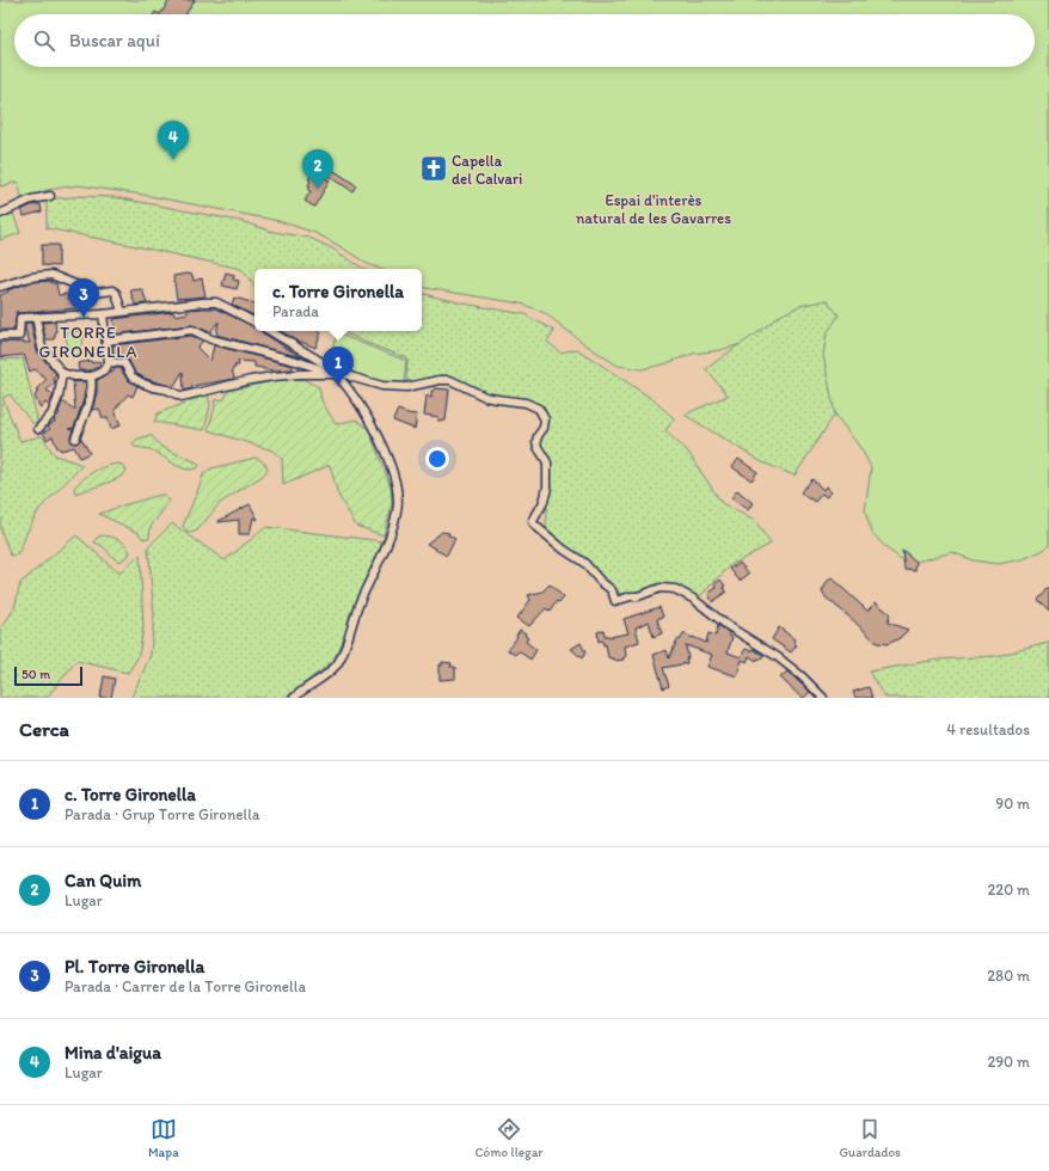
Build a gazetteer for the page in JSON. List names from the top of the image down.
{
  "districts": ["TORRE GIRONELLA"],
  "parks": ["Espai d'interès natural de les Gavarres"],
  "places": {
    "church": ["Capella del Calvari"]
  },
  "scale_bar": "50 m",
  "page": {
    "search": "Buscar aquí",
    "pins": [
      "4",
      "2",
      "3",
      "1"
    ],
    "popup": ["c. Torre Gironella", "Parada"],
    "scale": "50 m",
    "heading": ["Cerca", "4 resultados"],
    "list": [
      {
        "mark": "1",
        "name": "c. Torre Gironella",
        "note": "Parada · Grup Torre Gironella",
        "value": "90 m"
      },
      {
        "mark": "2",
        "name": "Can Quim",
        "note": "Lugar",
        "value": "220 m"
      },
      {
        "mark": "3",
        "name": "Pl. Torre Gironella",
        "note": "Parada · Carrer de la Torre Gironella",
        "value": "280 m"
      },
      {
        "mark": "4",
        "name": "Mina d'aigua",
        "note": "Lugar",
        "value": "290 m"
      }
    ],
    "nav": ["Mapa", "Cómo llegar", "Guardados"]
  }
}
